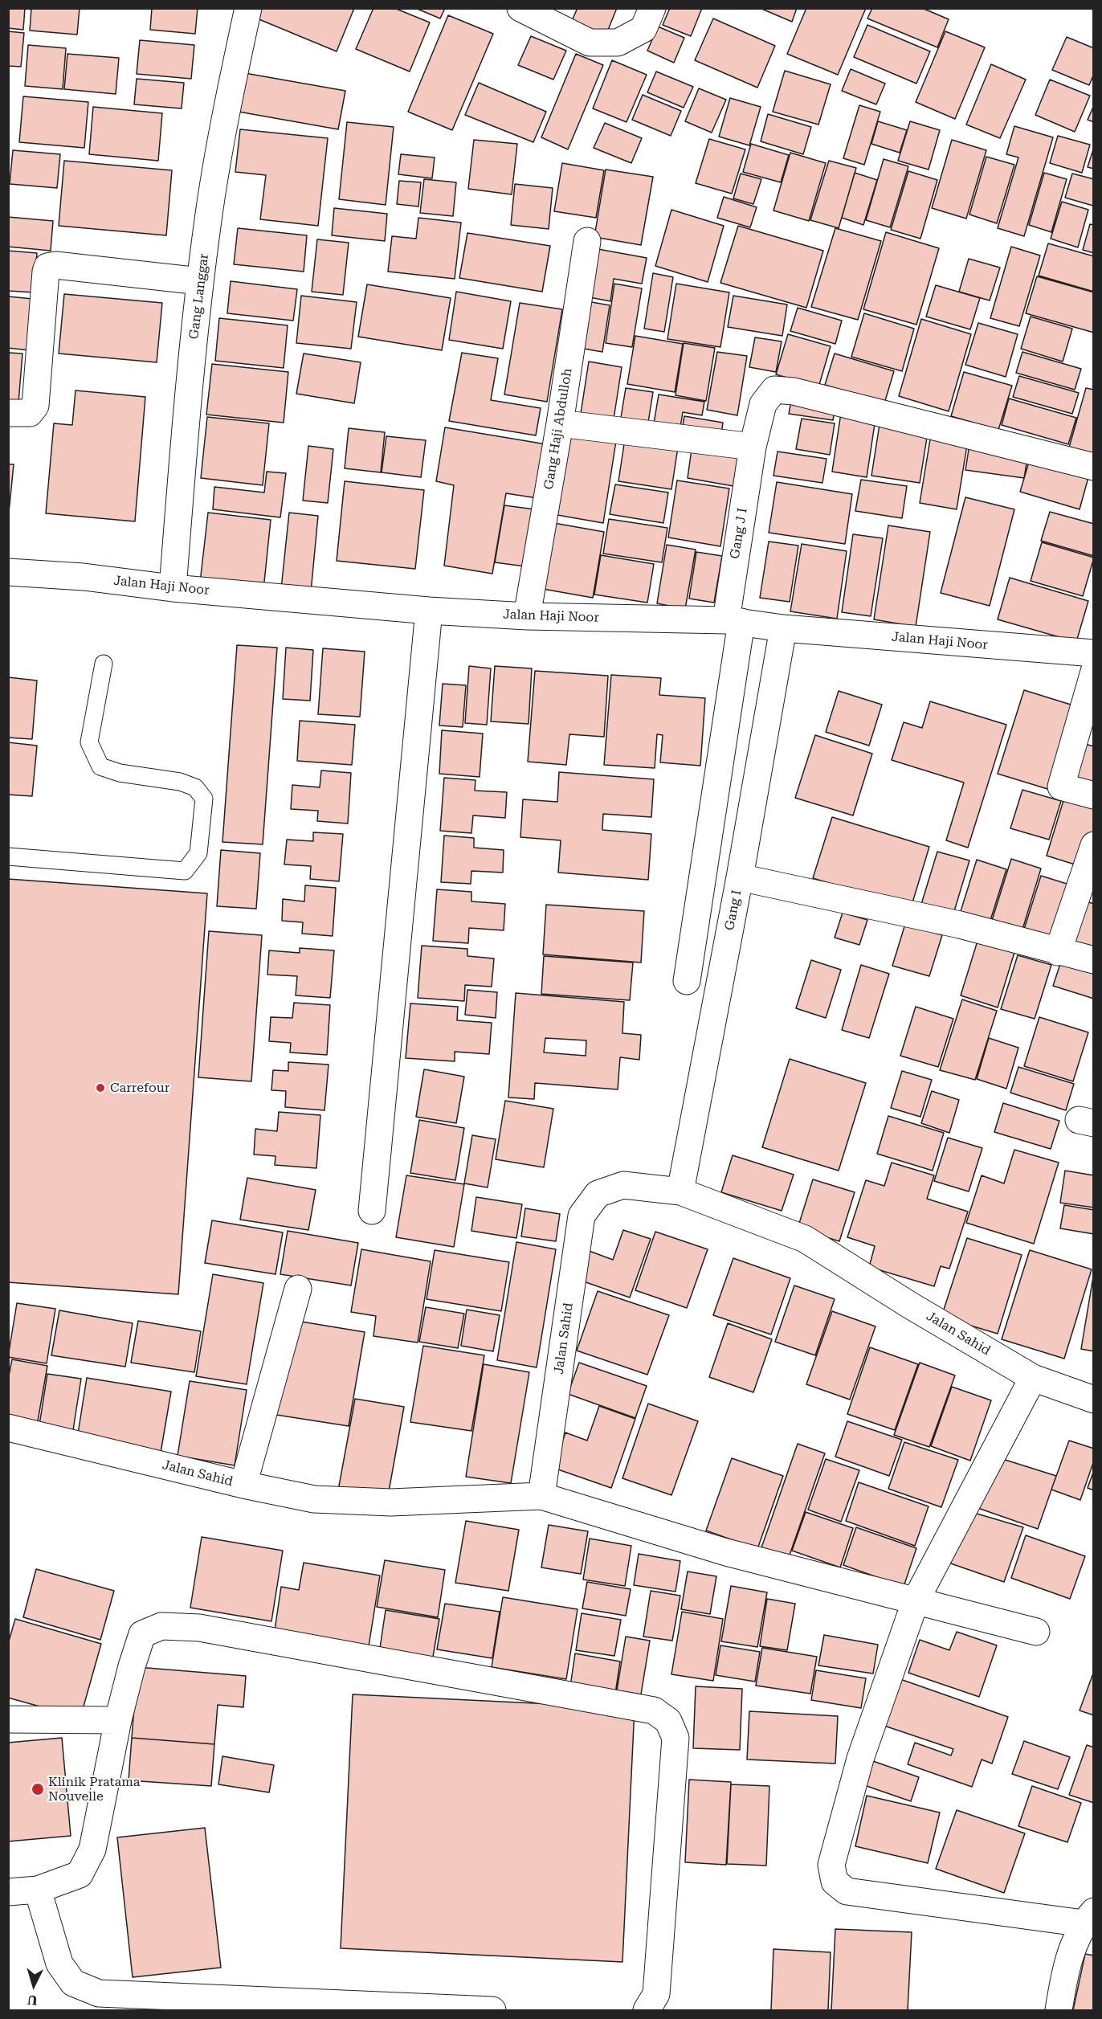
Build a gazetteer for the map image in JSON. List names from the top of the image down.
{
  "streets": {
    "street": [
      "Gang Langgar",
      "Gang Haji Abdulloh",
      "Gang J I",
      "Jalan Haji Noor",
      "Gang I",
      "Jalan Sahid"
    ]
  },
  "crossings": [
    ["Gang Langgar", "Jalan Haji Noor"],
    ["Gang Haji Abdulloh", "Jalan Haji Noor"],
    ["Gang J I", "Jalan Haji Noor"],
    ["Jalan Haji Noor", "Gang I"],
    ["Gang I", "Jalan Sahid"]
  ],
  "places": ["Carrefour", "Klinik Pratama Nouvelle"],
  "north": "bottom"
}
